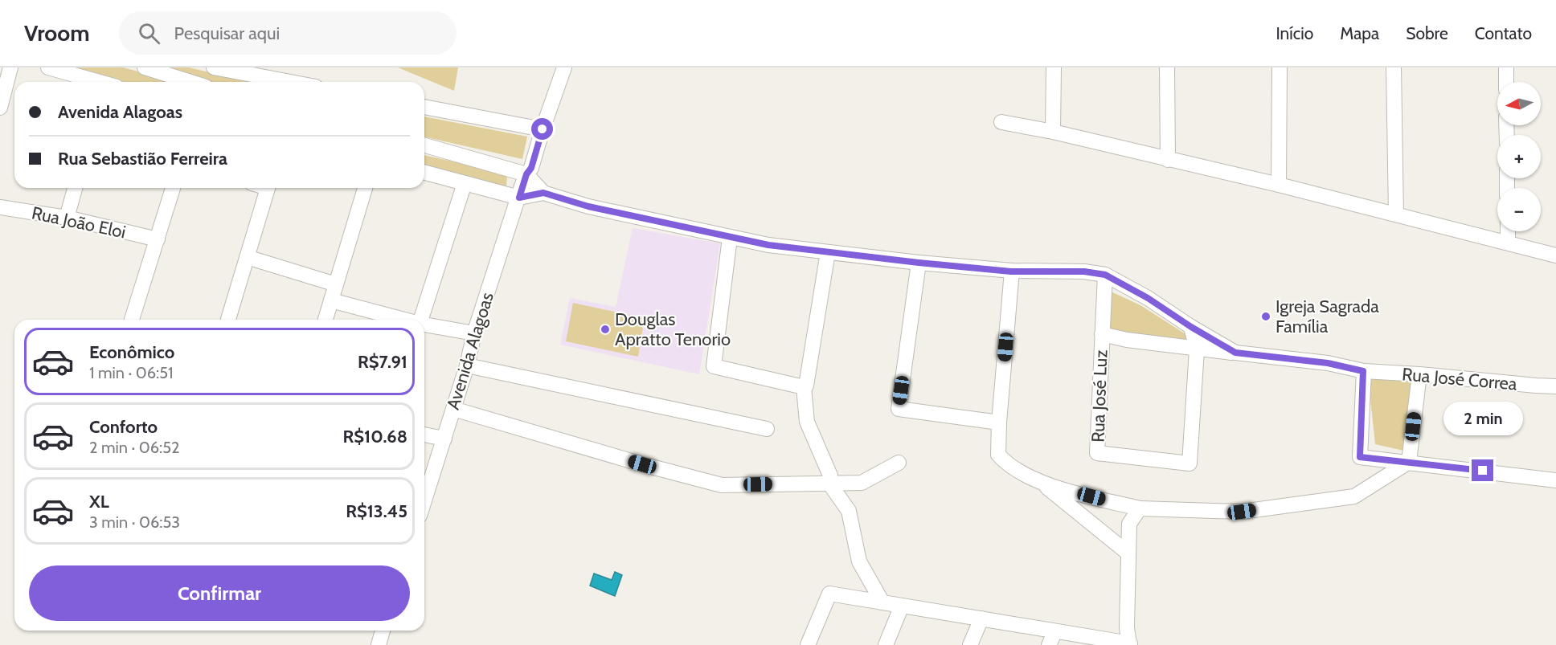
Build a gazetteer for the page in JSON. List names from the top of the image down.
{
  "streets": {
    "street": [
      "Rua João Eloi",
      "Avenida Alagoas",
      "Rua José Correa",
      "Rua José Luz"
    ]
  },
  "crossings": [
    ["Rua José Correa", "Rua José Luz"]
  ],
  "places": ["Igreja Sagrada Família", "Douglas Apratto Tenorio"],
  "north": "left",
  "page": {
    "header": "Vroom",
    "search": "Pesquisar aqui",
    "nav": [
      "Início",
      "Mapa",
      "Sobre",
      "Contato"
    ],
    "map_buttons": ["+", "−"],
    "banner": ["Avenida Alagoas", "Rua Sebastião Ferreira"],
    "list": [
      {
        "name": "Econômico",
        "note": "1 min · 06:51",
        "value": "R$7.91"
      },
      {
        "name": "Conforto",
        "note": "2 min · 06:52",
        "value": "R$10.68"
      },
      {
        "name": "XL",
        "note": "3 min · 06:53",
        "value": "R$13.45"
      }
    ],
    "bubble": "2 min",
    "buttons": "Confirmar"
  }
}
